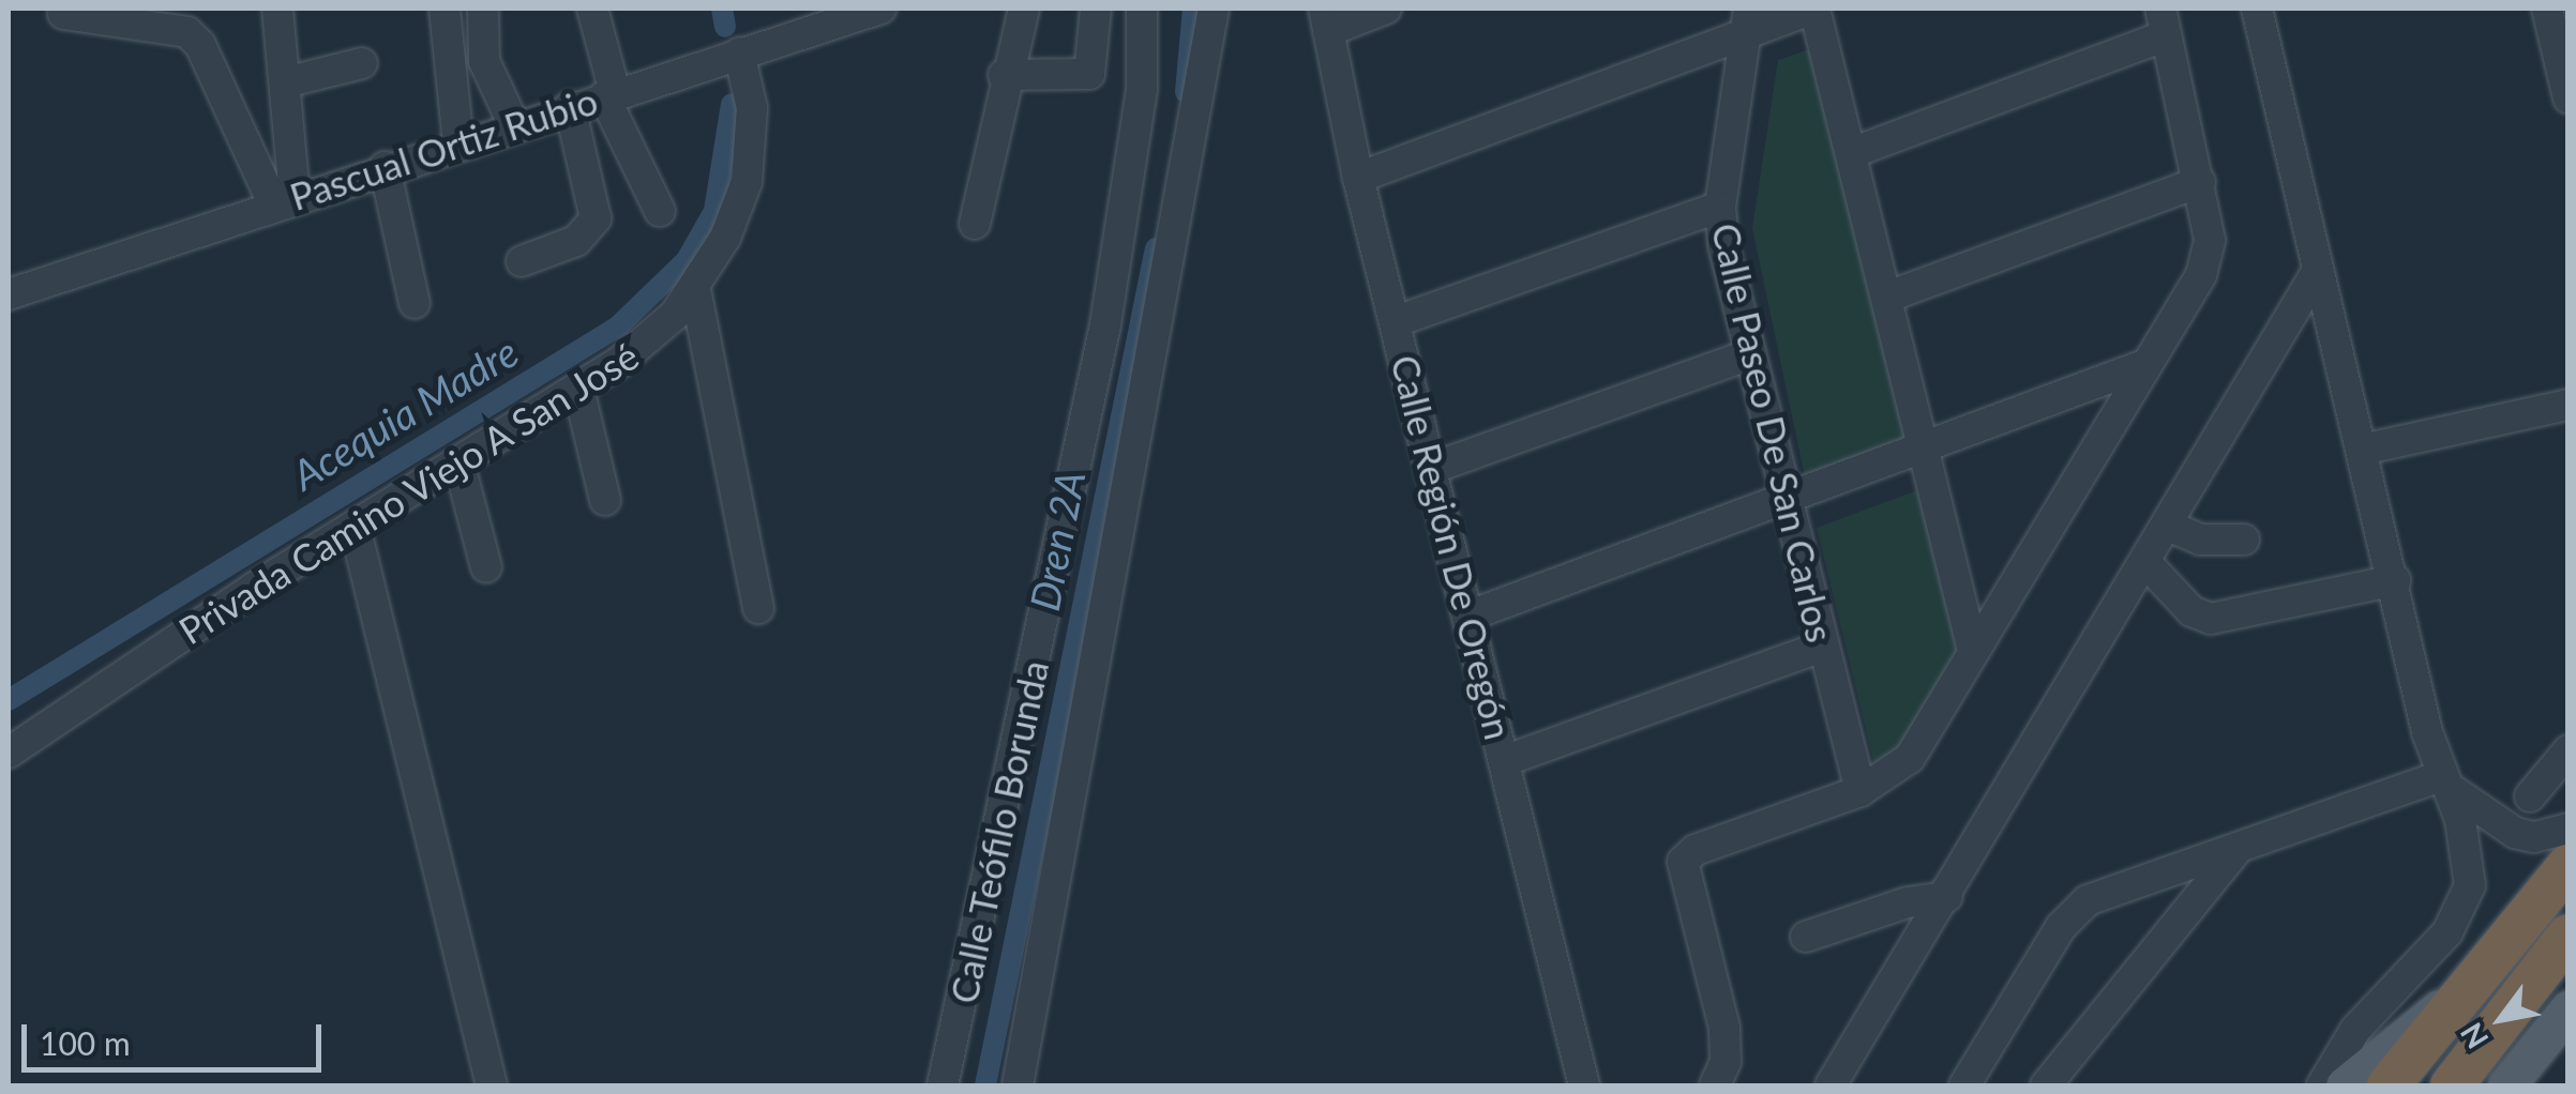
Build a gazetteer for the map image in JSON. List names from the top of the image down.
{
  "streets": {
    "street": [
      "Pascual Ortiz Rubio",
      "Calle Paseo De San Carlos",
      "Privada Camino Viejo A San José",
      "Calle Región De Oregón",
      "Calle Teófilo Borunda"
    ]
  },
  "crossings": [
    ["Pascual Ortiz Rubio", "Privada Camino Viejo A San José"]
  ],
  "water": ["Acequia Madre", "Dren 2A"],
  "scale_bar": "100 m",
  "north": "bottom left"
}
